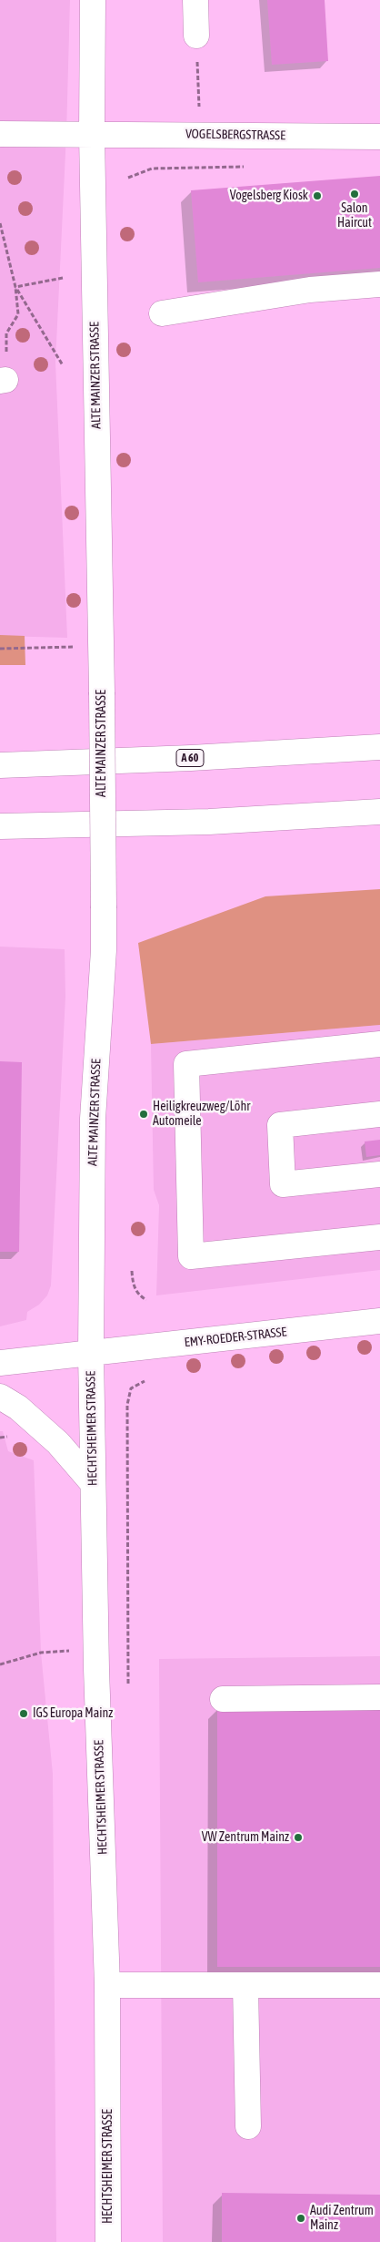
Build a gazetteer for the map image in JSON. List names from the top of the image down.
{
  "streets": {
    "main road": [
      "VOGELSBERGSTRASSE",
      "ALTE MAINZER STRASSE",
      "A 60",
      "EMY-ROEDER-STRASSE",
      "HECHTSHEIMER STRASSE"
    ]
  },
  "crossings": [
    ["VOGELSBERGSTRASSE", "ALTE MAINZER STRASSE"],
    ["ALTE MAINZER STRASSE", "EMY-ROEDER-STRASSE"],
    ["ALTE MAINZER STRASSE", "HECHTSHEIMER STRASSE"],
    ["EMY-ROEDER-STRASSE", "HECHTSHEIMER STRASSE"]
  ],
  "places": [
    "Salon Haircut",
    "Vogelsberg Kiosk",
    "Heiligkreuzweg/Löhr Automeile",
    "IGS Europa Mainz",
    "VW Zentrum Mainz",
    "Audi Zentrum Mainz"
  ]
}
